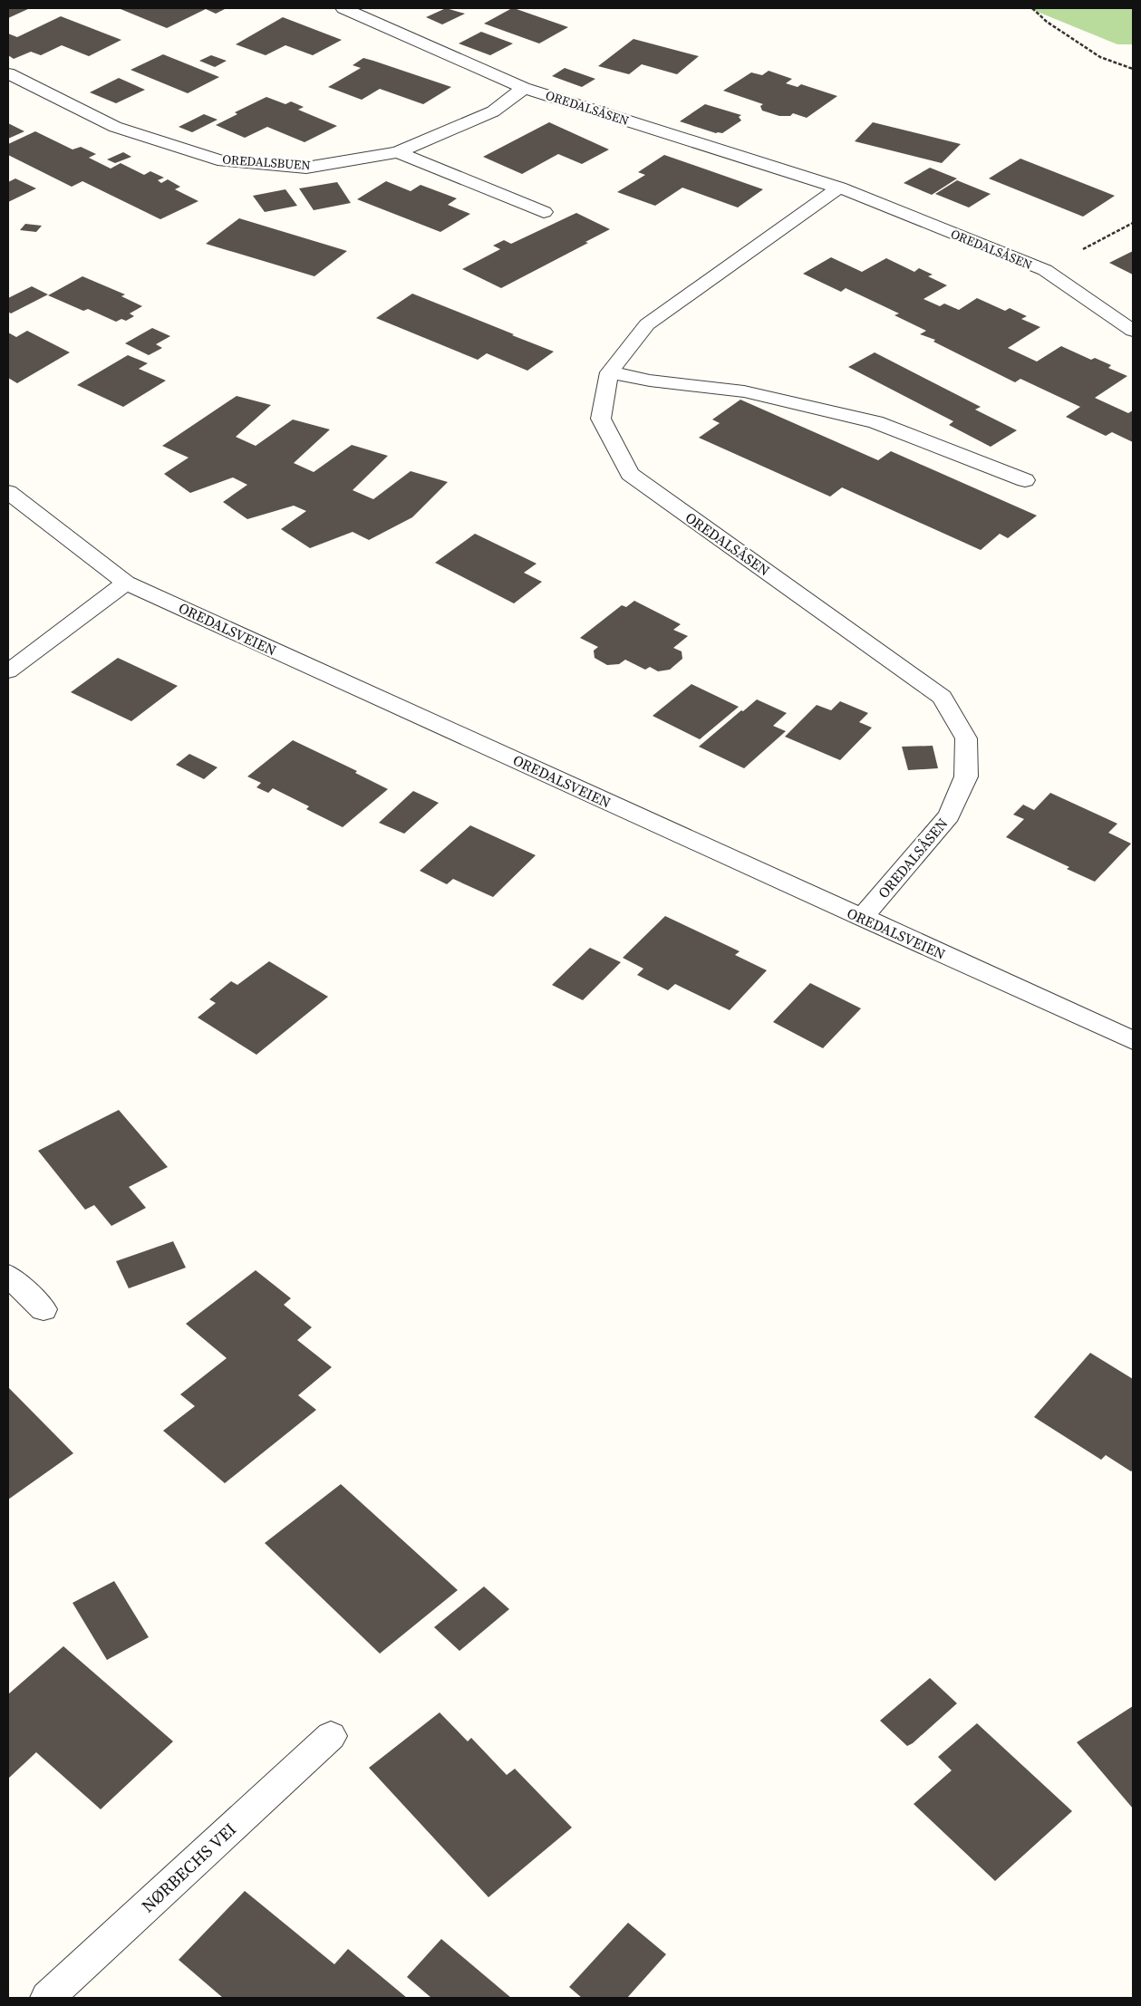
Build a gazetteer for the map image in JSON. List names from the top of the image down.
{
  "streets": {
    "street": [
      "OREDALSÅSEN",
      "OREDALSBUEN",
      "OREDALSVEIEN",
      "NØRBECHS VEI"
    ]
  },
  "crossings": [
    ["OREDALSÅSEN", "OREDALSBUEN"],
    ["OREDALSÅSEN", "OREDALSVEIEN"]
  ]
}
